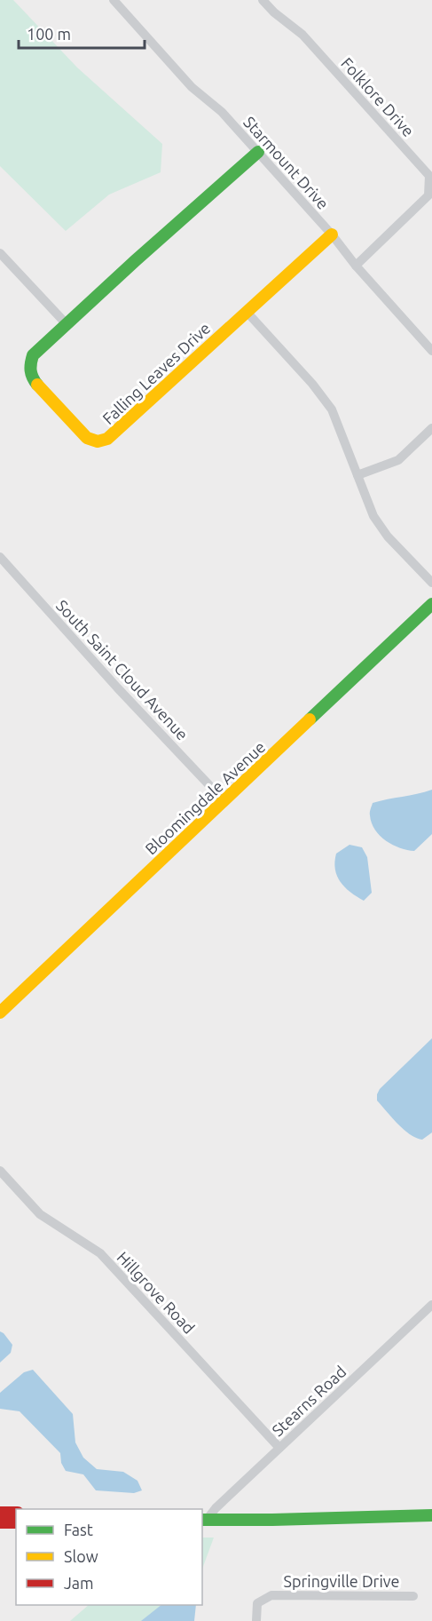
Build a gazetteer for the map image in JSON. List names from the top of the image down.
{
  "streets": {
    "street": [
      "Folklore Drive",
      "Starmount Drive",
      "Falling Leaves Drive",
      "South Saint Cloud Avenue",
      "Bloomingdale Avenue",
      "Hillgrove Road",
      "Stearns Road",
      "Springville Drive"
    ]
  },
  "crossings": [
    ["Folklore Drive", "Starmount Drive"],
    ["Starmount Drive", "Falling Leaves Drive"],
    ["South Saint Cloud Avenue", "Bloomingdale Avenue"],
    ["Hillgrove Road", "Stearns Road"]
  ],
  "legend": ["Fast", "Slow", "Jam"],
  "scale_bar": "100 m"
}
